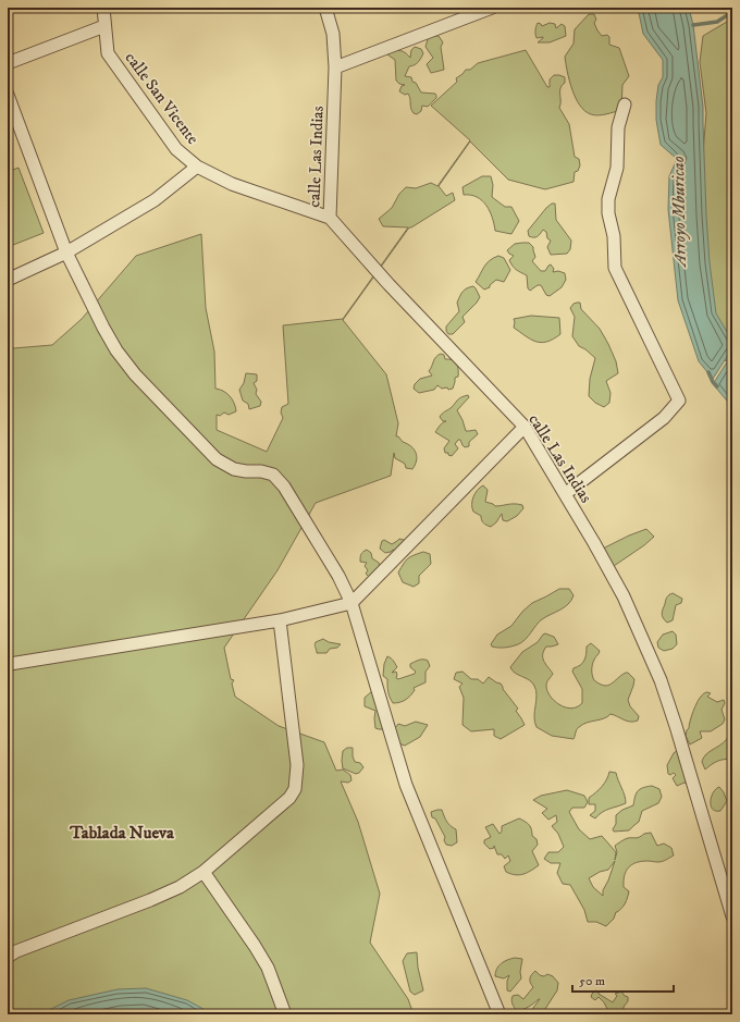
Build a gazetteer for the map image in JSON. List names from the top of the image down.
{
  "streets": {
    "street": ["calle San Vicente", "calle Las Indias"]
  },
  "crossings": [
    ["calle San Vicente", "calle Las Indias"]
  ],
  "districts": ["Tablada Nueva"],
  "water": ["Arroyo Mburicao"],
  "scale_bar": "50 m"
}
